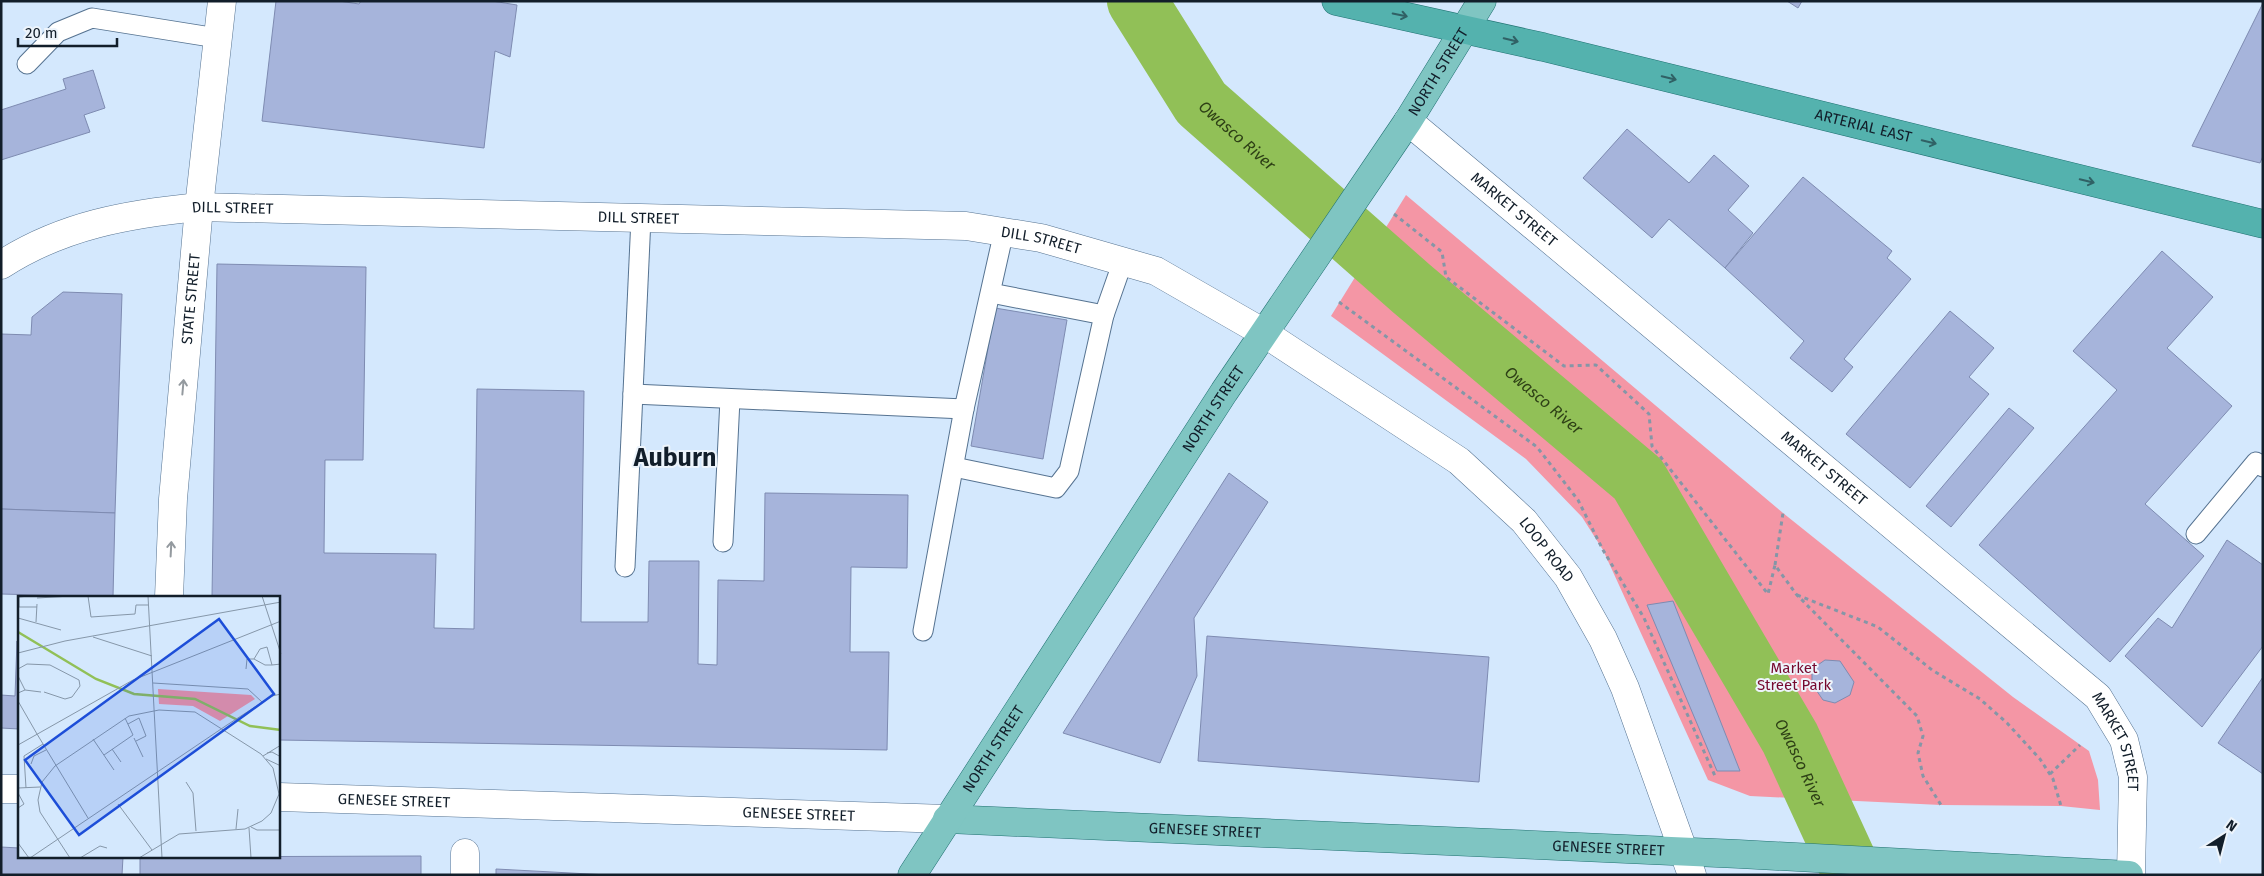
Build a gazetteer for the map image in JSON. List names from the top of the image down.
{
  "streets": {
    "highway": ["ARTERIAL EAST"],
    "main road": ["NORTH STREET", "GENESEE STREET"],
    "street": [
      "DILL STREET",
      "MARKET STREET",
      "STATE STREET",
      "LOOP ROAD"
    ]
  },
  "crossings": [
    ["NORTH STREET", "ARTERIAL EAST"],
    ["NORTH STREET", "DILL STREET"],
    ["NORTH STREET", "MARKET STREET"],
    ["NORTH STREET", "LOOP ROAD"],
    ["NORTH STREET", "GENESEE STREET"],
    ["DILL STREET", "STATE STREET"],
    ["DILL STREET", "LOOP ROAD"],
    ["MARKET STREET", "GENESEE STREET"],
    ["LOOP ROAD", "GENESEE STREET"]
  ],
  "one_way": ["ARTERIAL EAST", "STATE STREET"],
  "districts": ["Auburn"],
  "water": ["Owasco River"],
  "parks": ["Market Street Park"],
  "scale_bar": "20 m",
  "north": "top right"
}
